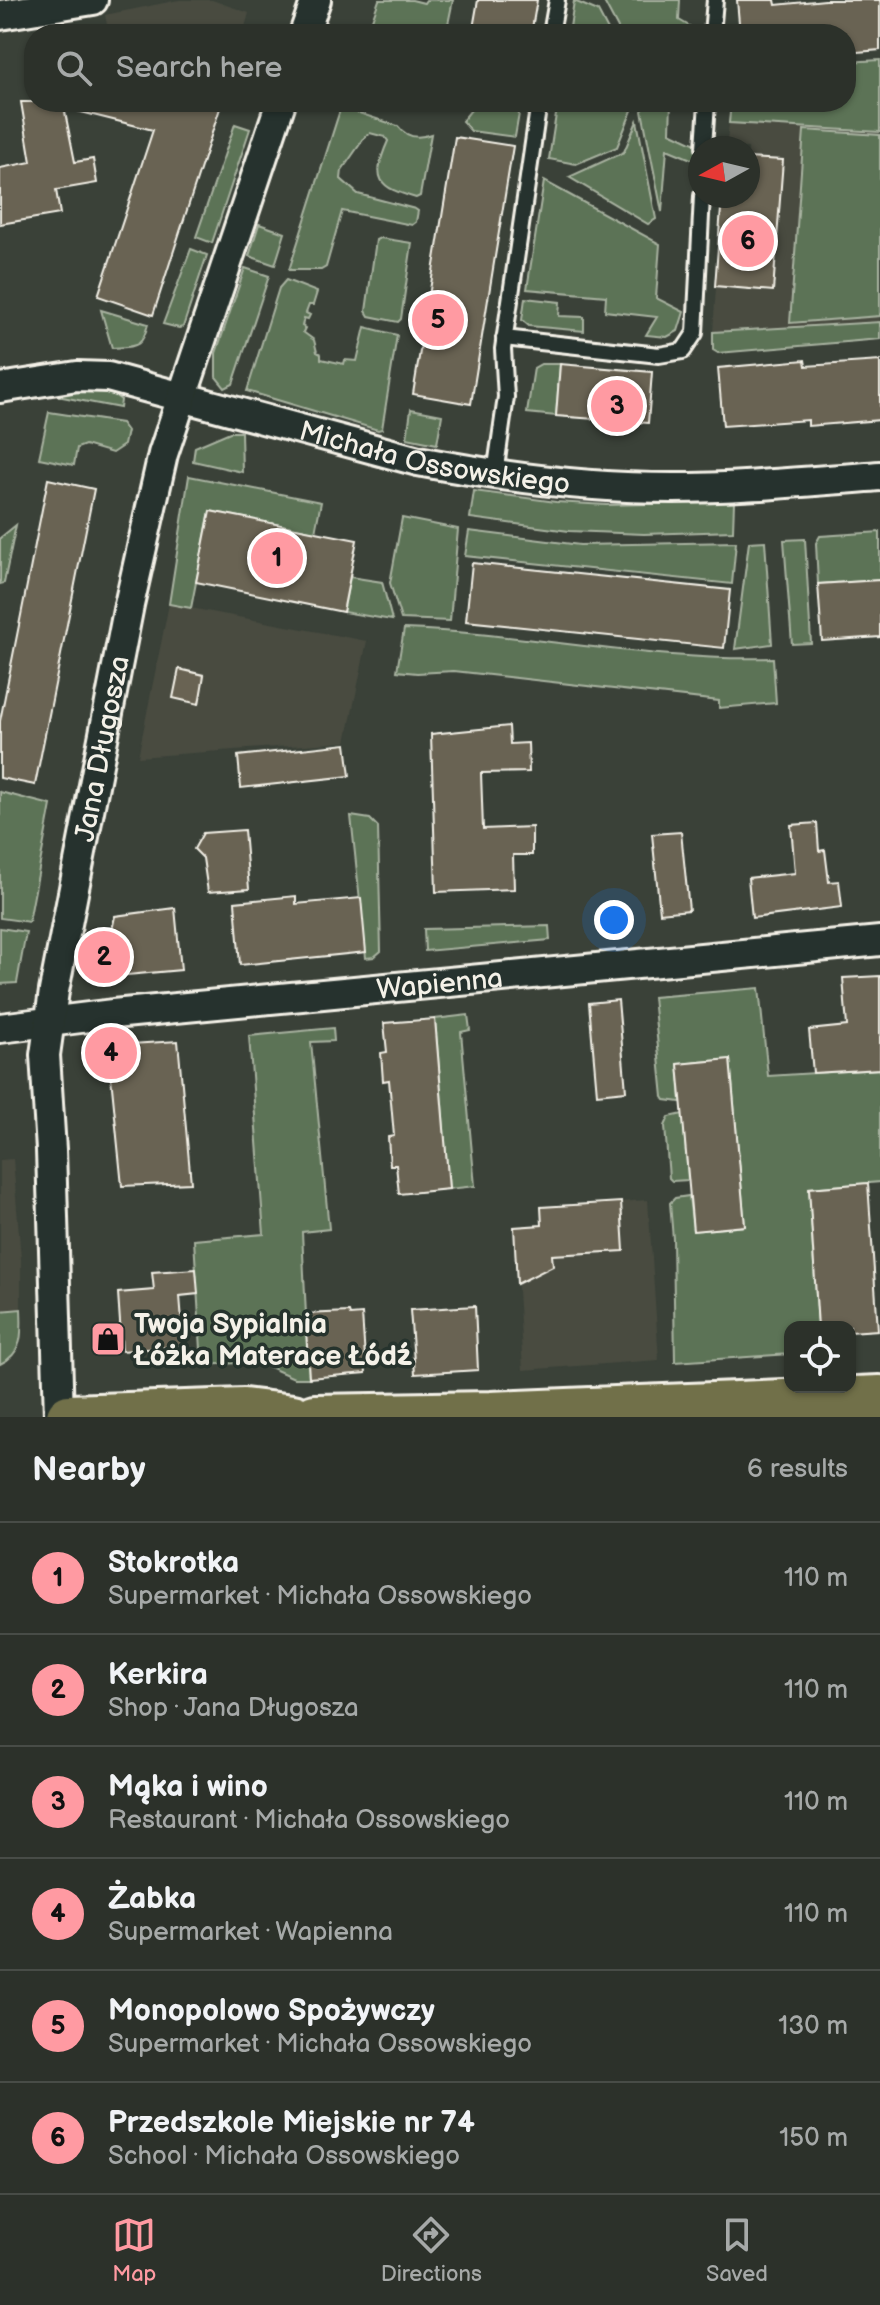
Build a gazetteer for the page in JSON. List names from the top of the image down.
{
  "streets": {
    "street": ["Michała Ossowskiego", "Jana Długosza", "Wapienna"]
  },
  "crossings": [
    ["Michała Ossowskiego", "Jana Długosza"],
    ["Jana Długosza", "Wapienna"]
  ],
  "places": {
    "shop": ["Twoja Sypialnia Łóżka Materace Łódź"]
  },
  "north": "left",
  "page": {
    "search": "Search here",
    "pins": [
      "6",
      "5",
      "3",
      "1",
      "2",
      "4"
    ],
    "heading": ["Nearby", "6 results"],
    "list": [
      {
        "mark": "1",
        "name": "Stokrotka",
        "note": "Supermarket · Michała Ossowskiego",
        "value": "110 m"
      },
      {
        "mark": "2",
        "name": "Kerkira",
        "note": "Shop · Jana Długosza",
        "value": "110 m"
      },
      {
        "mark": "3",
        "name": "Mąka i wino",
        "note": "Restaurant · Michała Ossowskiego",
        "value": "110 m"
      },
      {
        "mark": "4",
        "name": "Żabka",
        "note": "Supermarket · Wapienna",
        "value": "110 m"
      },
      {
        "mark": "5",
        "name": "Monopolowo Spożywczy",
        "note": "Supermarket · Michała Ossowskiego",
        "value": "130 m"
      },
      {
        "mark": "6",
        "name": "Przedszkole Miejskie nr 74",
        "note": "School · Michała Ossowskiego",
        "value": "150 m"
      }
    ],
    "nav": ["Map", "Directions", "Saved"]
  }
}
